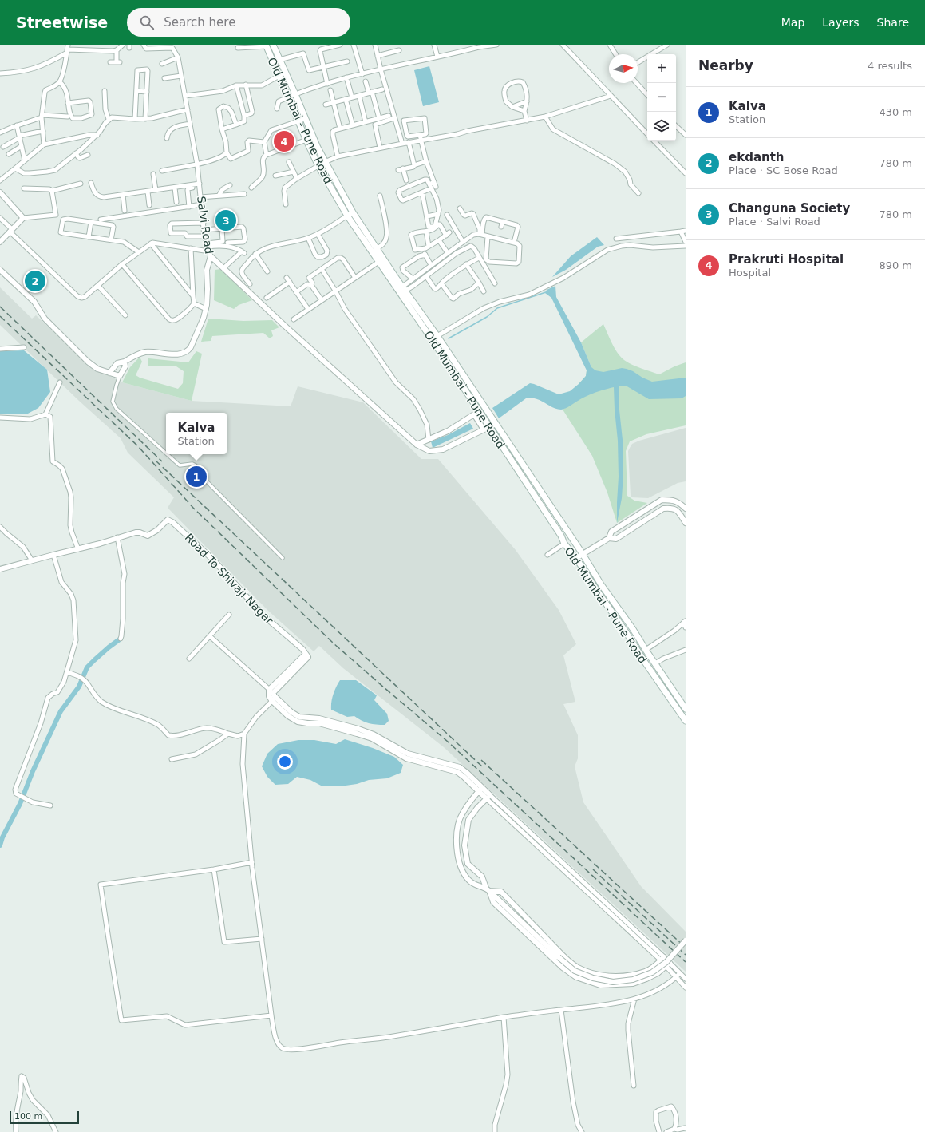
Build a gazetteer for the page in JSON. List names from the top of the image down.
{
  "streets": {
    "main road": ["Old Mumbai - Pune Road"],
    "street": ["Salvi Road", "Road To Shivaji Nagar"]
  },
  "scale_bar": "100 m",
  "north": "right",
  "page": {
    "header": "Streetwise",
    "search": "Search here",
    "nav": ["Map", "Layers", "Share"],
    "heading": ["Nearby", "4 results"],
    "map_buttons": ["+", "−"],
    "list": [
      {
        "mark": "1",
        "name": "Kalva",
        "note": "Station",
        "value": "430 m"
      },
      {
        "mark": "2",
        "name": "ekdanth",
        "note": "Place · SC Bose Road",
        "value": "780 m"
      },
      {
        "mark": "3",
        "name": "Changuna Society",
        "note": "Place · Salvi Road",
        "value": "780 m"
      },
      {
        "mark": "4",
        "name": "Prakruti Hospital",
        "note": "Hospital",
        "value": "890 m"
      }
    ],
    "pins": [
      "4",
      "3",
      "2",
      "1"
    ],
    "popup": ["Kalva", "Station"],
    "scale": "100 m"
  }
}
